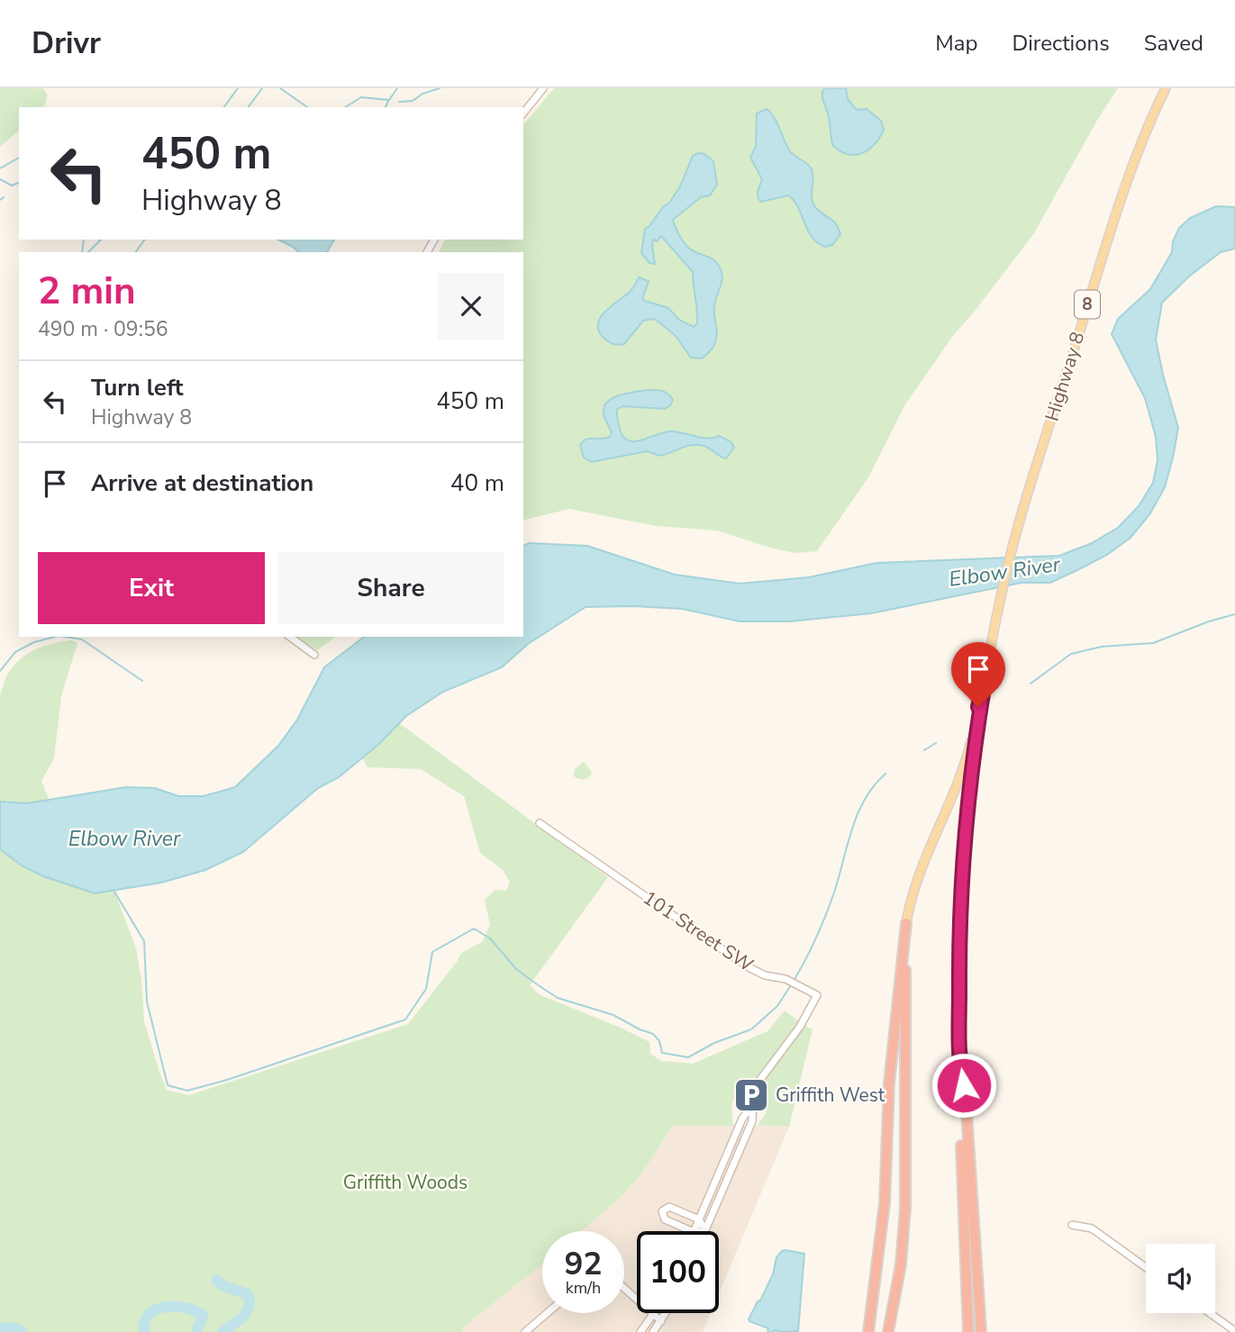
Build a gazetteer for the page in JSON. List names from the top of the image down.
{
  "streets": {
    "main road": ["8", "Highway 8"],
    "street": ["101 Street SW"]
  },
  "water": ["Elbow River"],
  "parks": ["Griffith Woods"],
  "places": {
    "parking": ["Griffith West"]
  },
  "page": {
    "header": "Drivr",
    "nav": ["Map", "Directions", "Saved"],
    "turn": ["450 m", "Highway 8"],
    "heading": ["2 min", "490 m · 09:56"],
    "list": [
      {
        "name": "Turn left",
        "note": "Highway 8",
        "value": "450 m"
      },
      {
        "name": "Arrive at destination",
        "value": "40 m"
      }
    ],
    "buttons": ["Exit", "Share"],
    "speed": "92 km/h",
    "limit": "100"
  }
}
